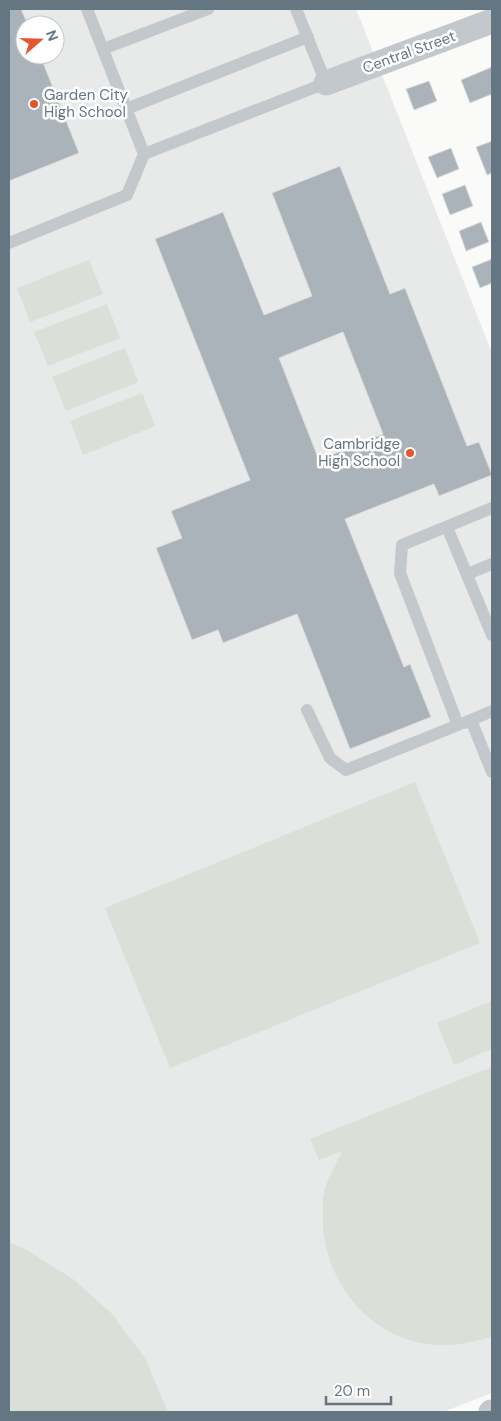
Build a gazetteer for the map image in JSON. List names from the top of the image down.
{
  "streets": {
    "street": ["Central Street"]
  },
  "places": ["Garden City High School", "Cambridge High School"],
  "scale_bar": "20 m",
  "north": "right"
}
